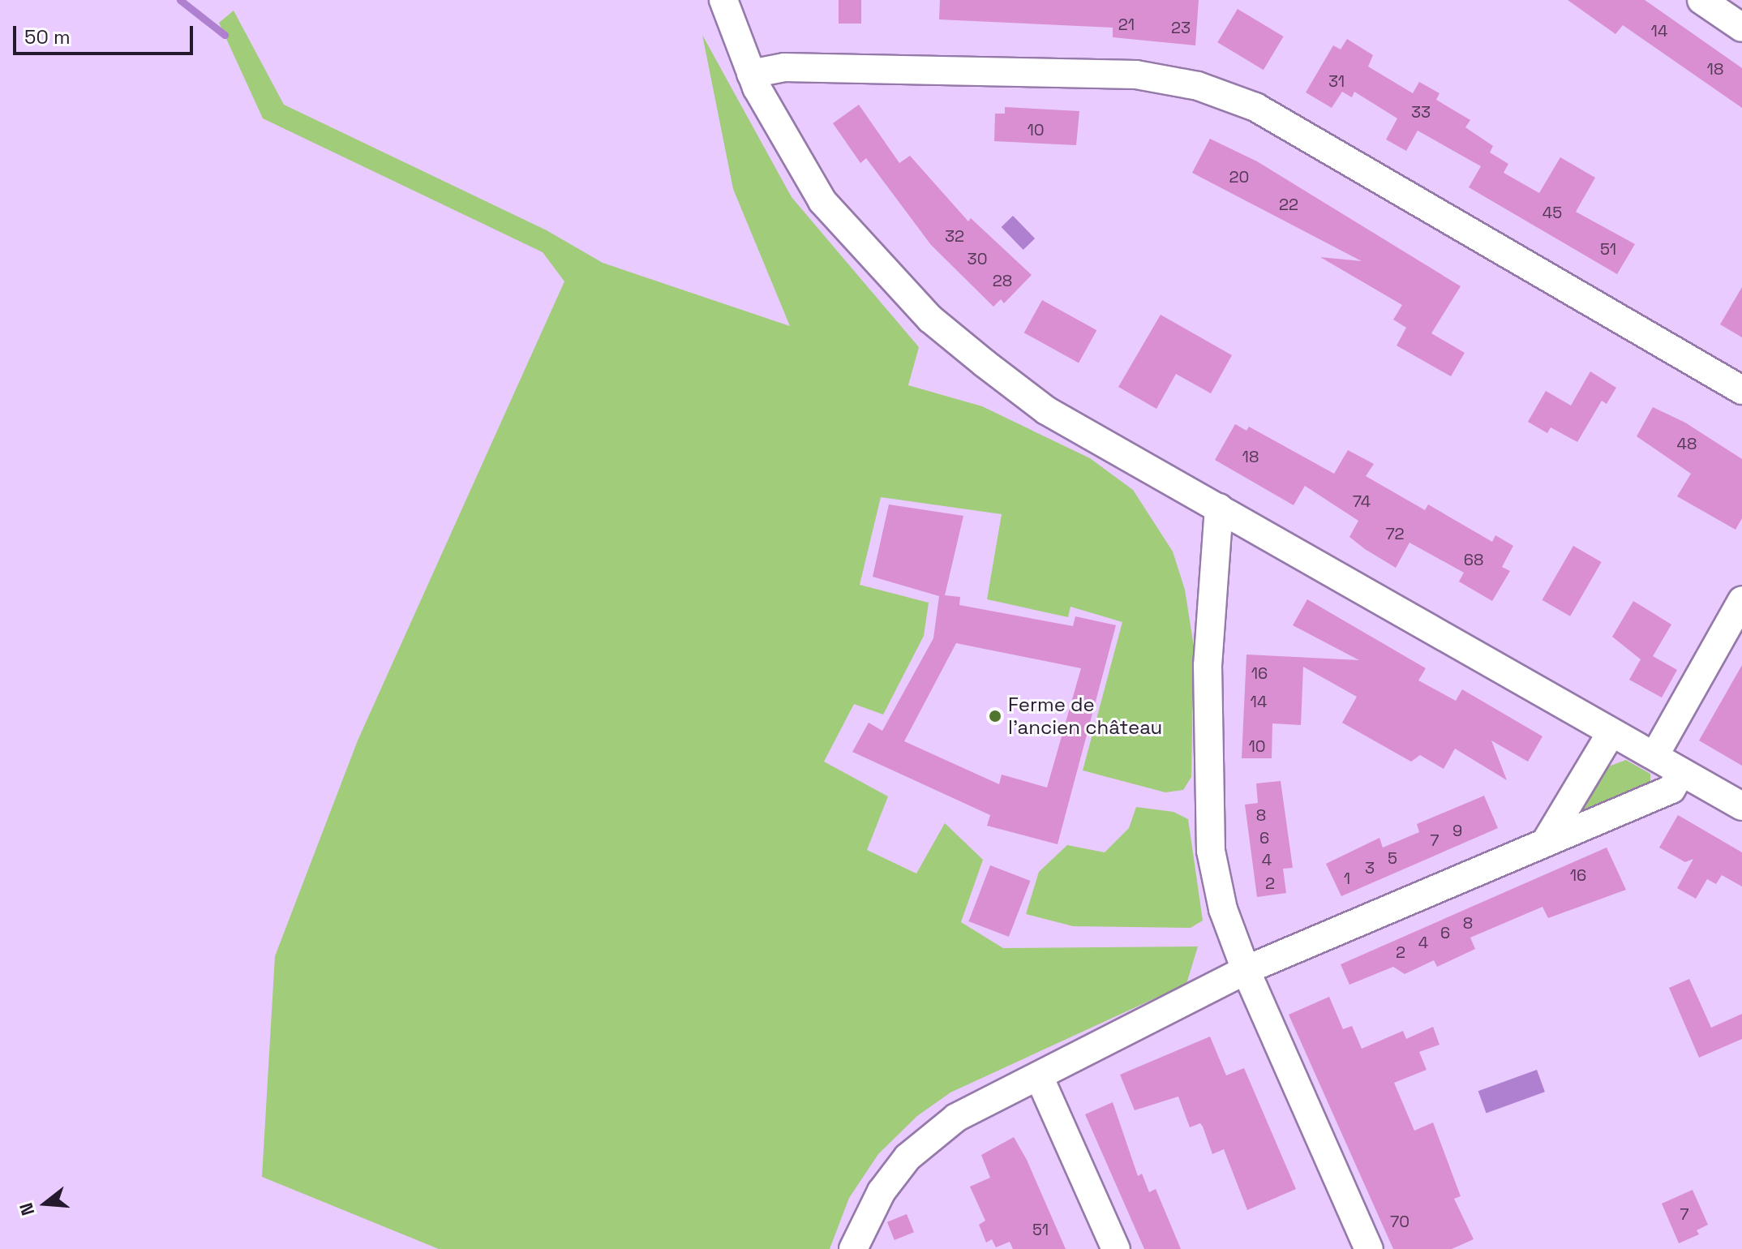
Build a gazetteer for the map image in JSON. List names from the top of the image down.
{
  "places": ["Ferme de l'ancien château"],
  "house_numbers": [
    "21",
    "23",
    "14",
    "18",
    "31",
    "33",
    "10",
    "20",
    "22",
    "45",
    "32",
    "51",
    "30",
    "28",
    "48",
    "18",
    "74",
    "72",
    "68",
    "16",
    "14",
    "10",
    "8",
    "9",
    "6",
    "7",
    "5",
    "4",
    "3",
    "16",
    "1",
    "2",
    "8",
    "6",
    "4",
    "2",
    "7",
    "70",
    "51"
  ],
  "scale_bar": "50 m",
  "north": "left"
}
